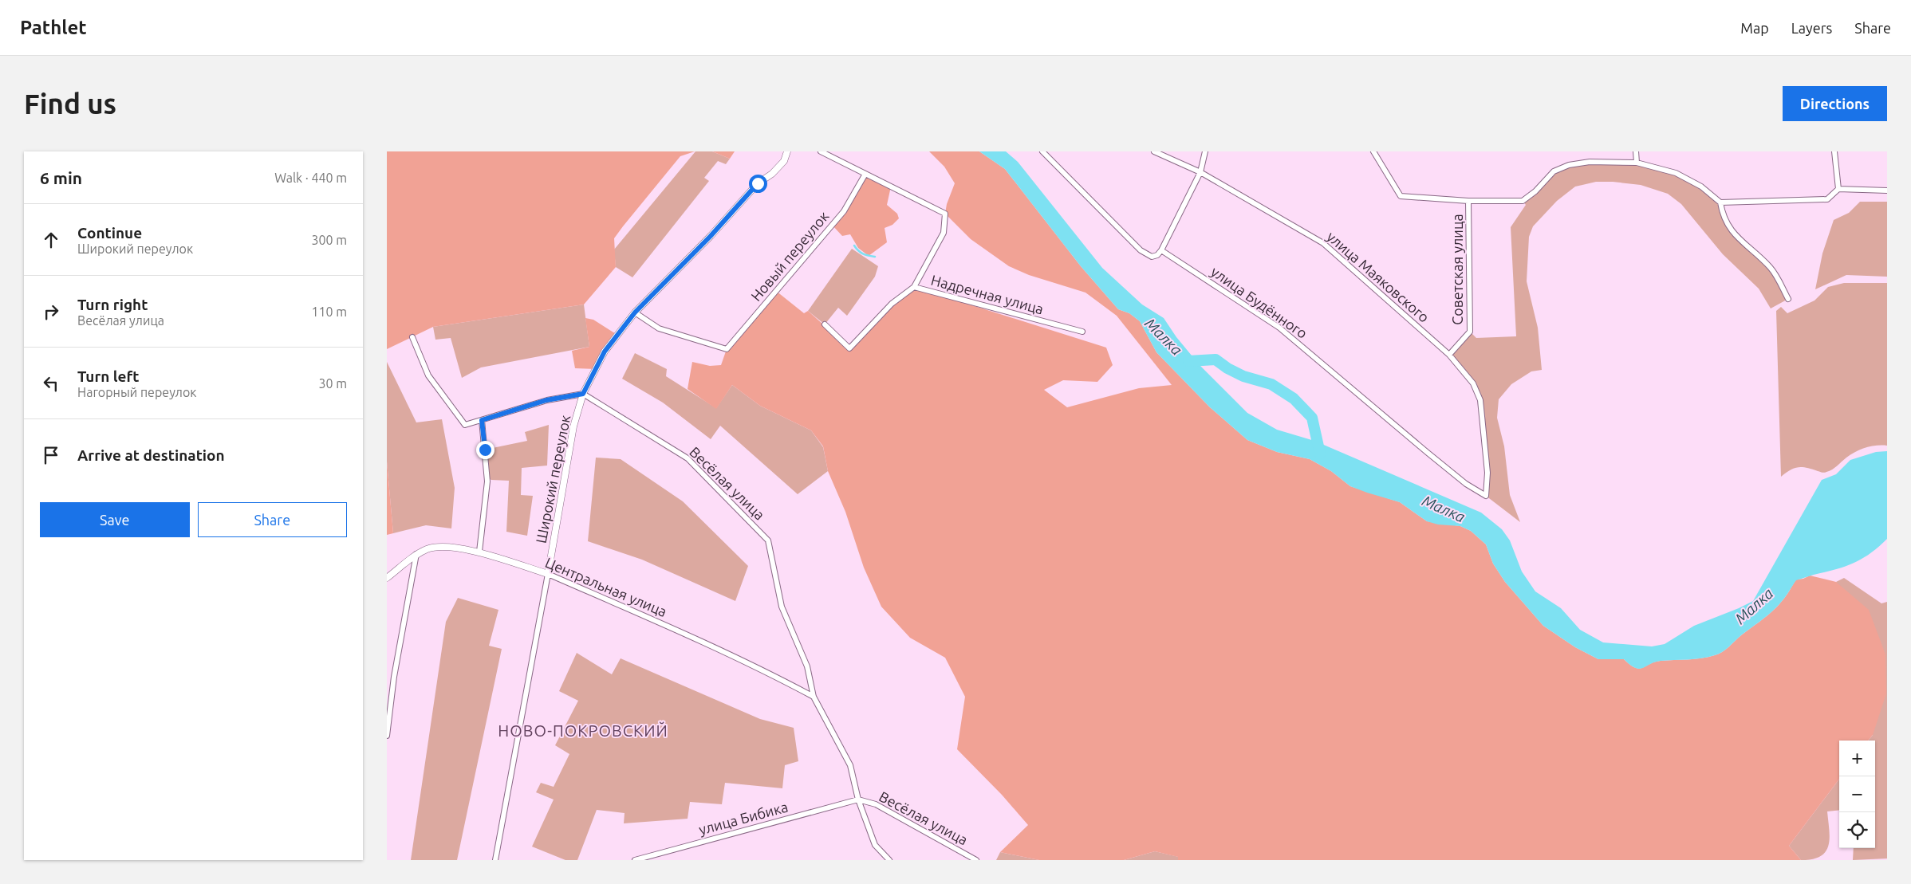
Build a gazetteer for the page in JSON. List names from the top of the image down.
{
  "streets": {
    "street": [
      "Новый переулок",
      "Советская улица",
      "улица Маяковского",
      "Надречная улица",
      "улица Будённого",
      "Широкий переулок",
      "Весёлая улица",
      "Центральная улица",
      "улица Бибика"
    ]
  },
  "crossings": [
    ["Новый переулок", "Надречная улица"],
    ["Новый переулок", "Широкий переулок"],
    ["Советская улица", "улица Маяковского"],
    ["улица Маяковского", "улица Будённого"],
    ["Широкий переулок", "Весёлая улица"],
    ["Широкий переулок", "Центральная улица"],
    ["Весёлая улица", "Центральная улица"],
    ["Весёлая улица", "улица Бибика"]
  ],
  "districts": ["НОВО-ПОКРОВСКИЙ"],
  "water": ["Малка"],
  "page": {
    "header": "Pathlet",
    "nav": ["Map", "Layers", "Share"],
    "buttons": [
      "Directions",
      ["Save", "Share"]
    ],
    "title": "Find us",
    "heading": ["6 min", "Walk · 440 m"],
    "list": [
      ["Continue", "Широкий переулок", "300 m"],
      ["Turn right", "Весёлая улица", "110 m"],
      ["Turn left", "Нагорный переулок", "30 m"],
      "Arrive at destination"
    ],
    "map_buttons": ["+", "−"]
  }
}
